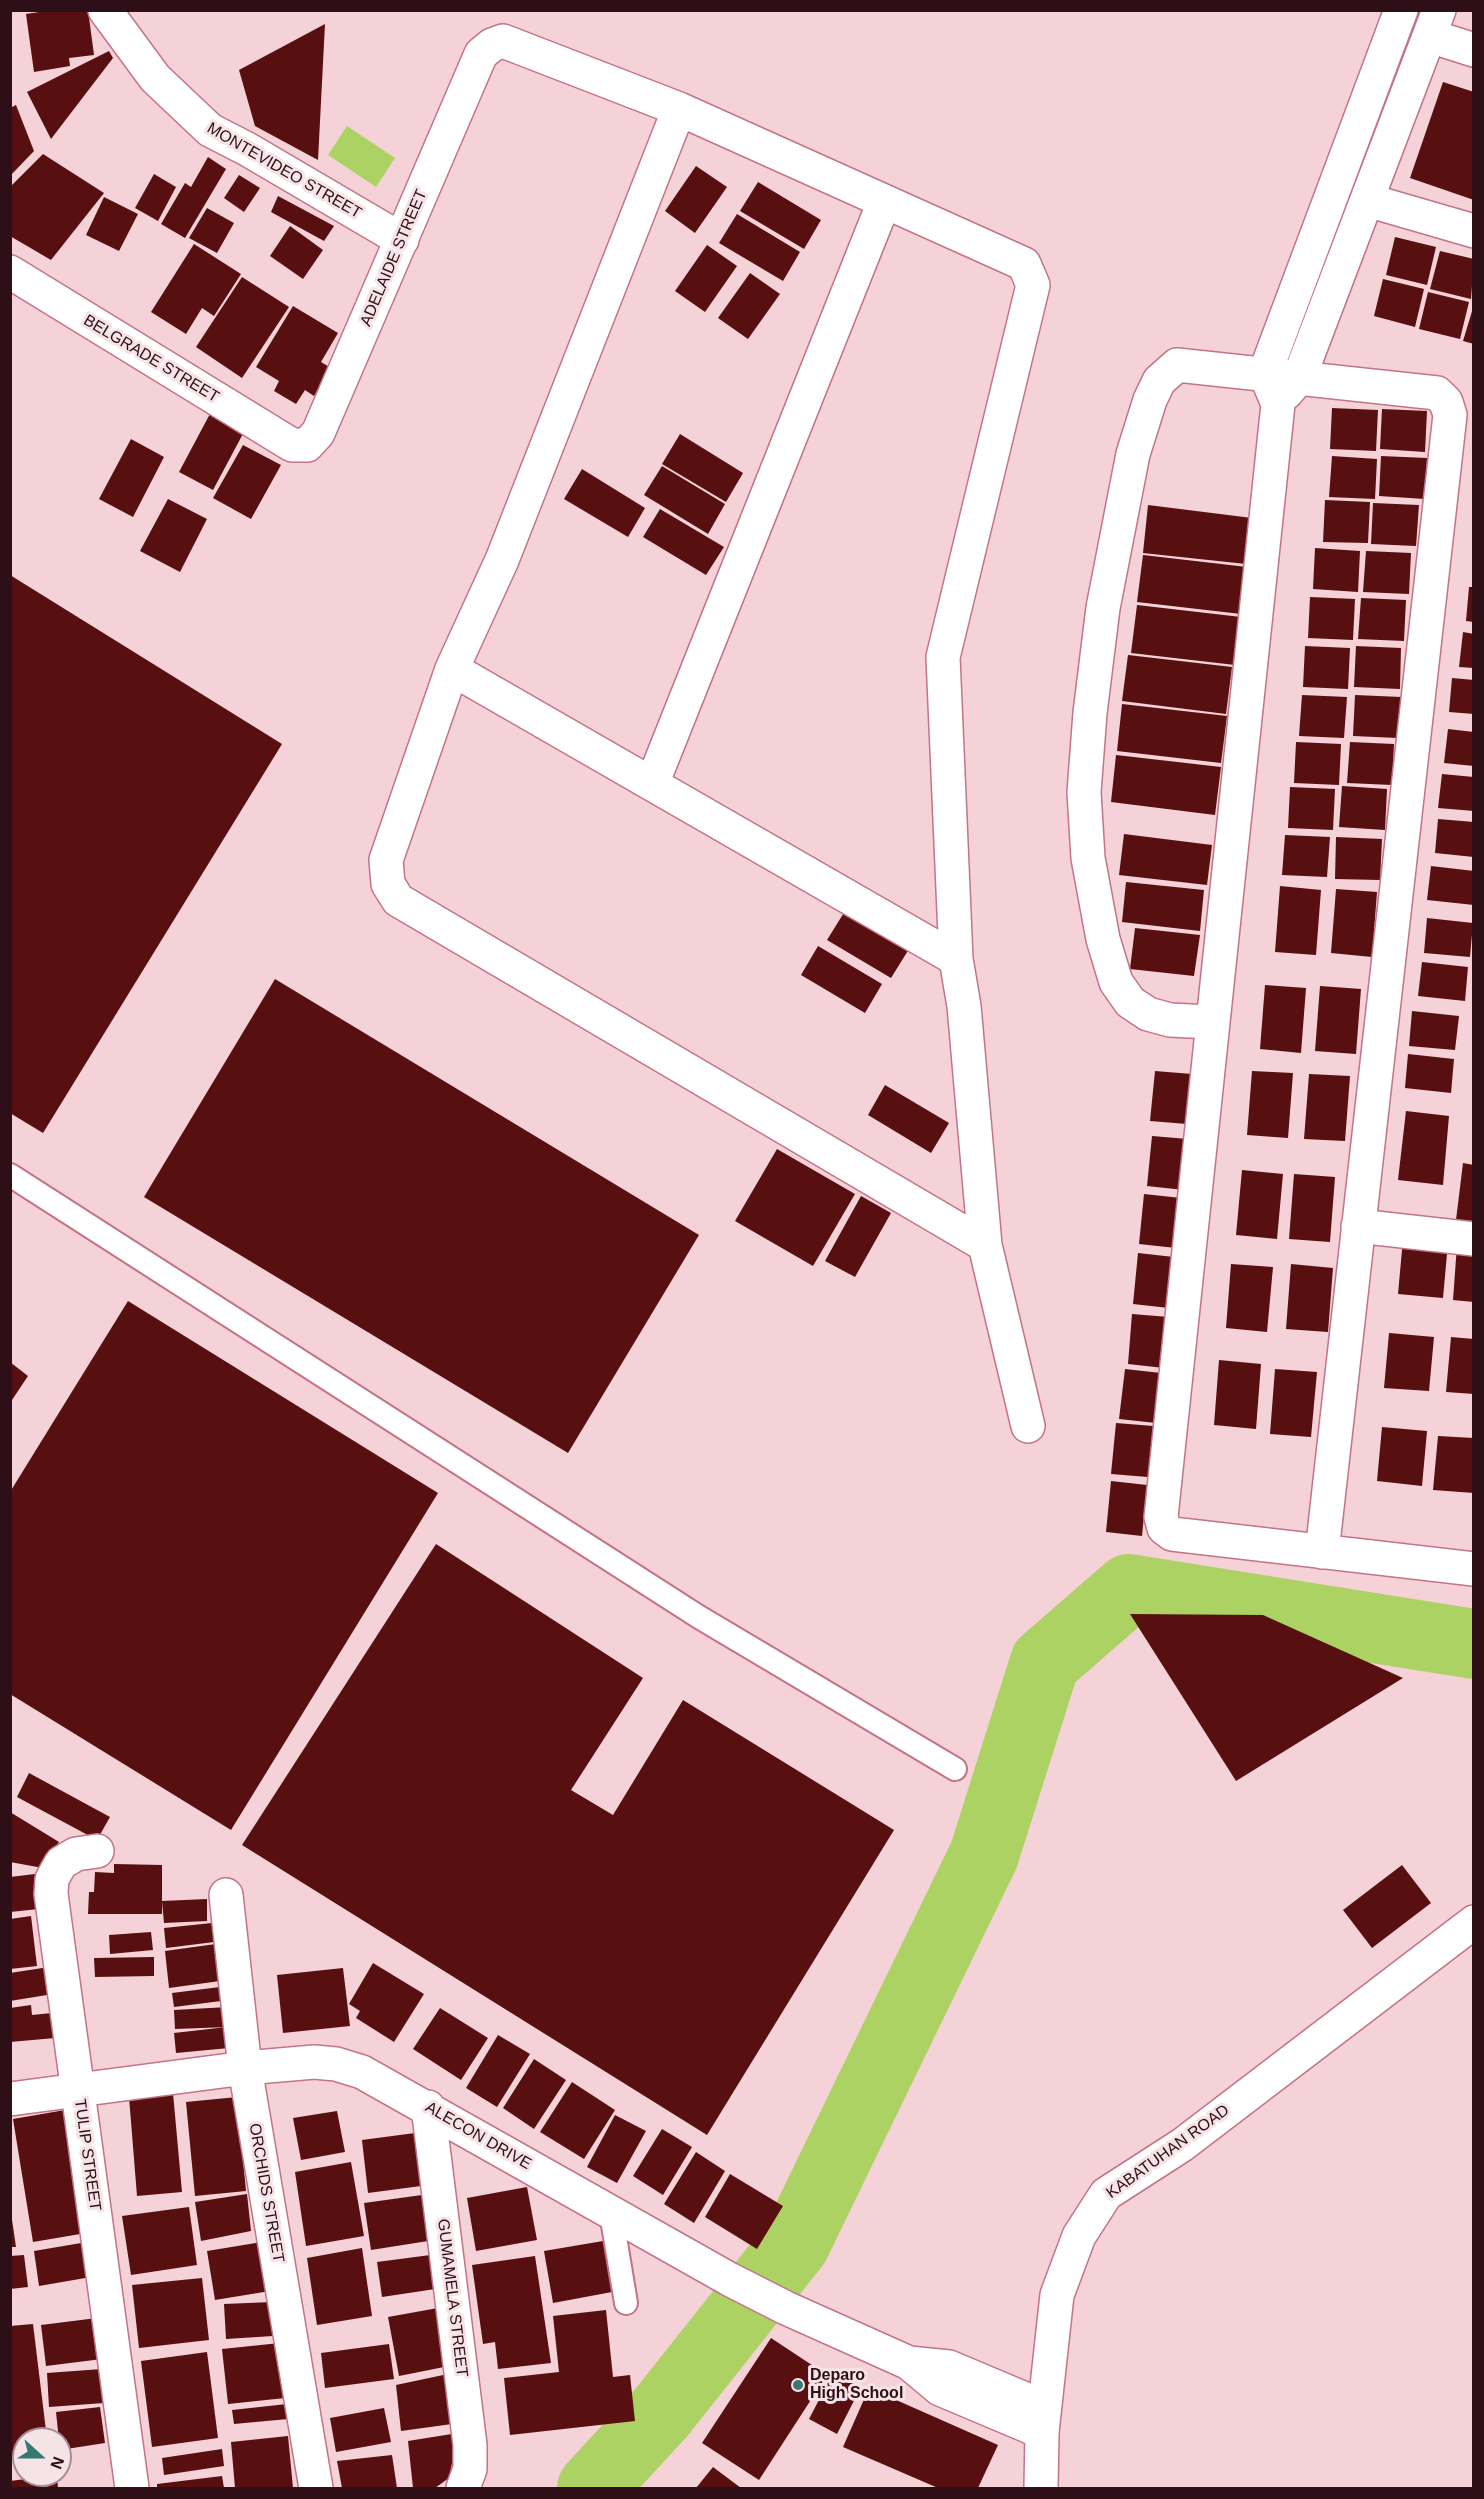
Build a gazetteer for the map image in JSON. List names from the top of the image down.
{
  "streets": {
    "street": [
      "MONTEVIDEO STREET",
      "ADELAIDE STREET",
      "BELGRADE STREET",
      "ALECON DRIVE",
      "KABATUHAN ROAD",
      "TULIP STREET",
      "ORCHIDS STREET",
      "GUMAMELA STREET"
    ]
  },
  "crossings": [
    ["MONTEVIDEO STREET", "ADELAIDE STREET"],
    ["ADELAIDE STREET", "BELGRADE STREET"],
    ["ALECON DRIVE", "KABATUHAN ROAD"],
    ["ALECON DRIVE", "TULIP STREET"],
    ["ALECON DRIVE", "ORCHIDS STREET"],
    ["ALECON DRIVE", "GUMAMELA STREET"]
  ],
  "places": ["Deparo High School"],
  "north": "right"
}
